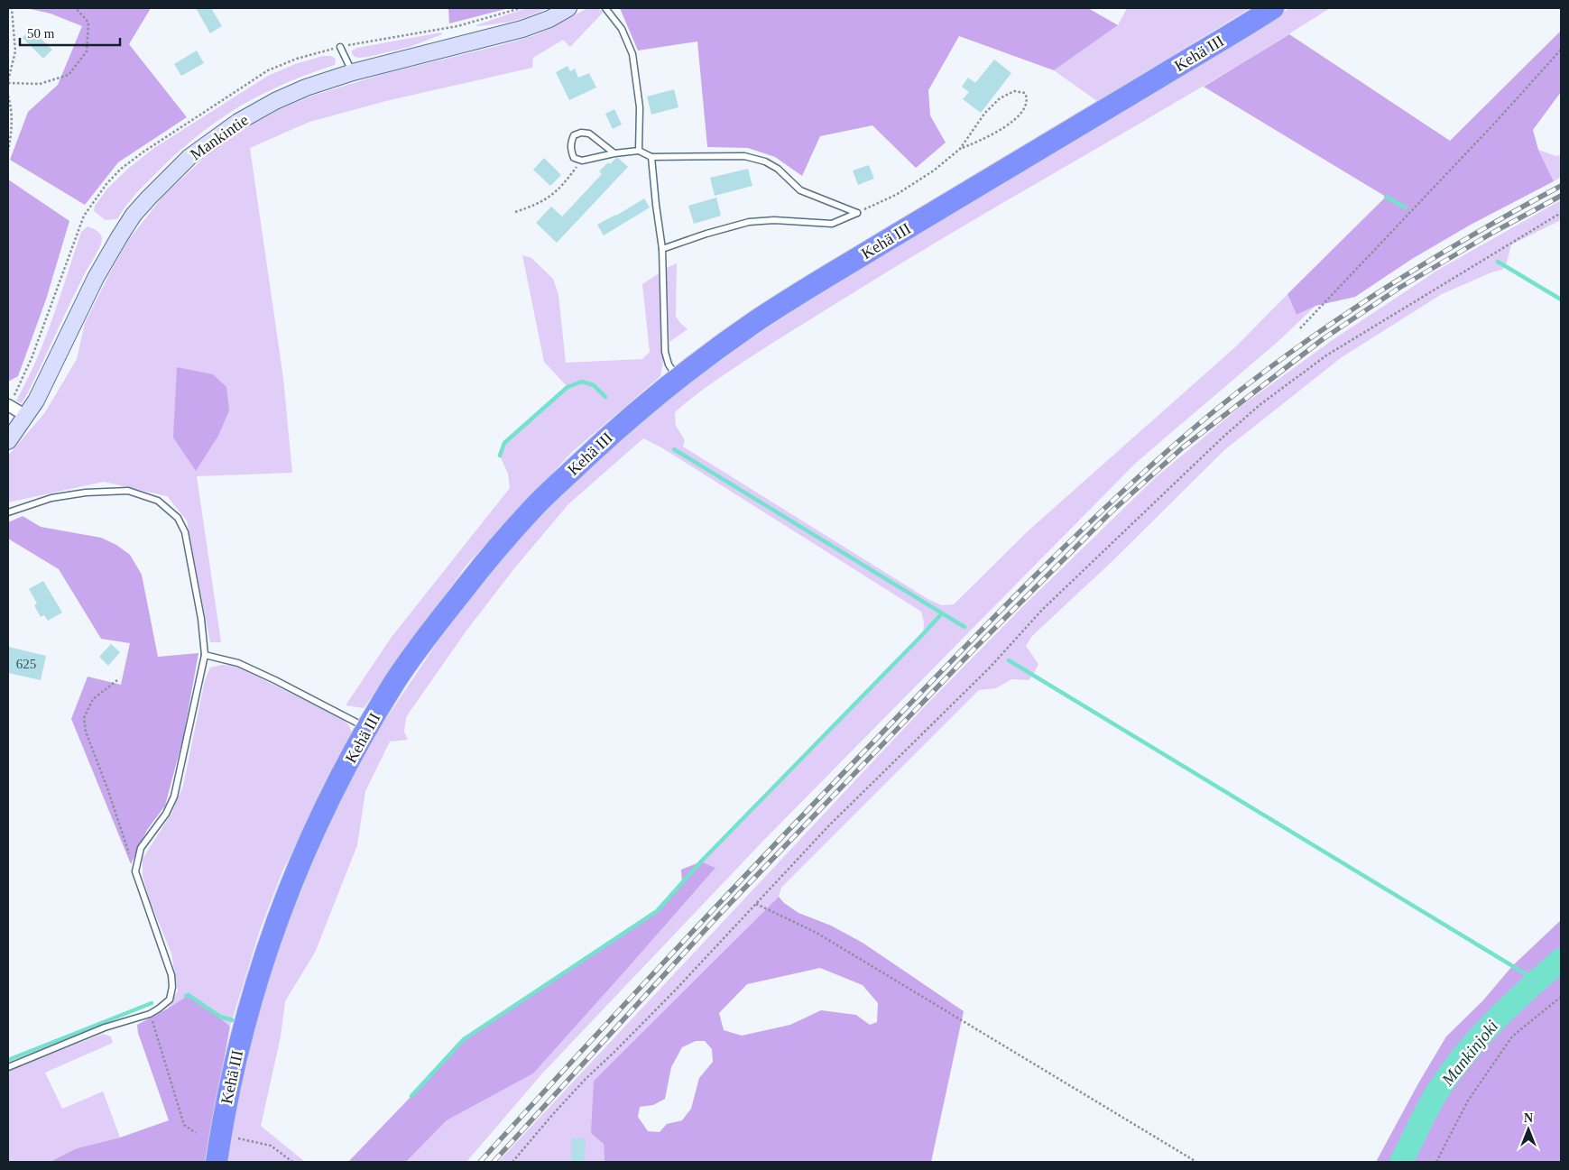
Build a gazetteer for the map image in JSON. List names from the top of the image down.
{
  "streets": {
    "highway": ["Kehä III"],
    "street": ["Mankintie"]
  },
  "water": ["Mankinjoki"],
  "house_numbers": ["625"],
  "scale_bar": "50 m",
  "north": "top"
}
